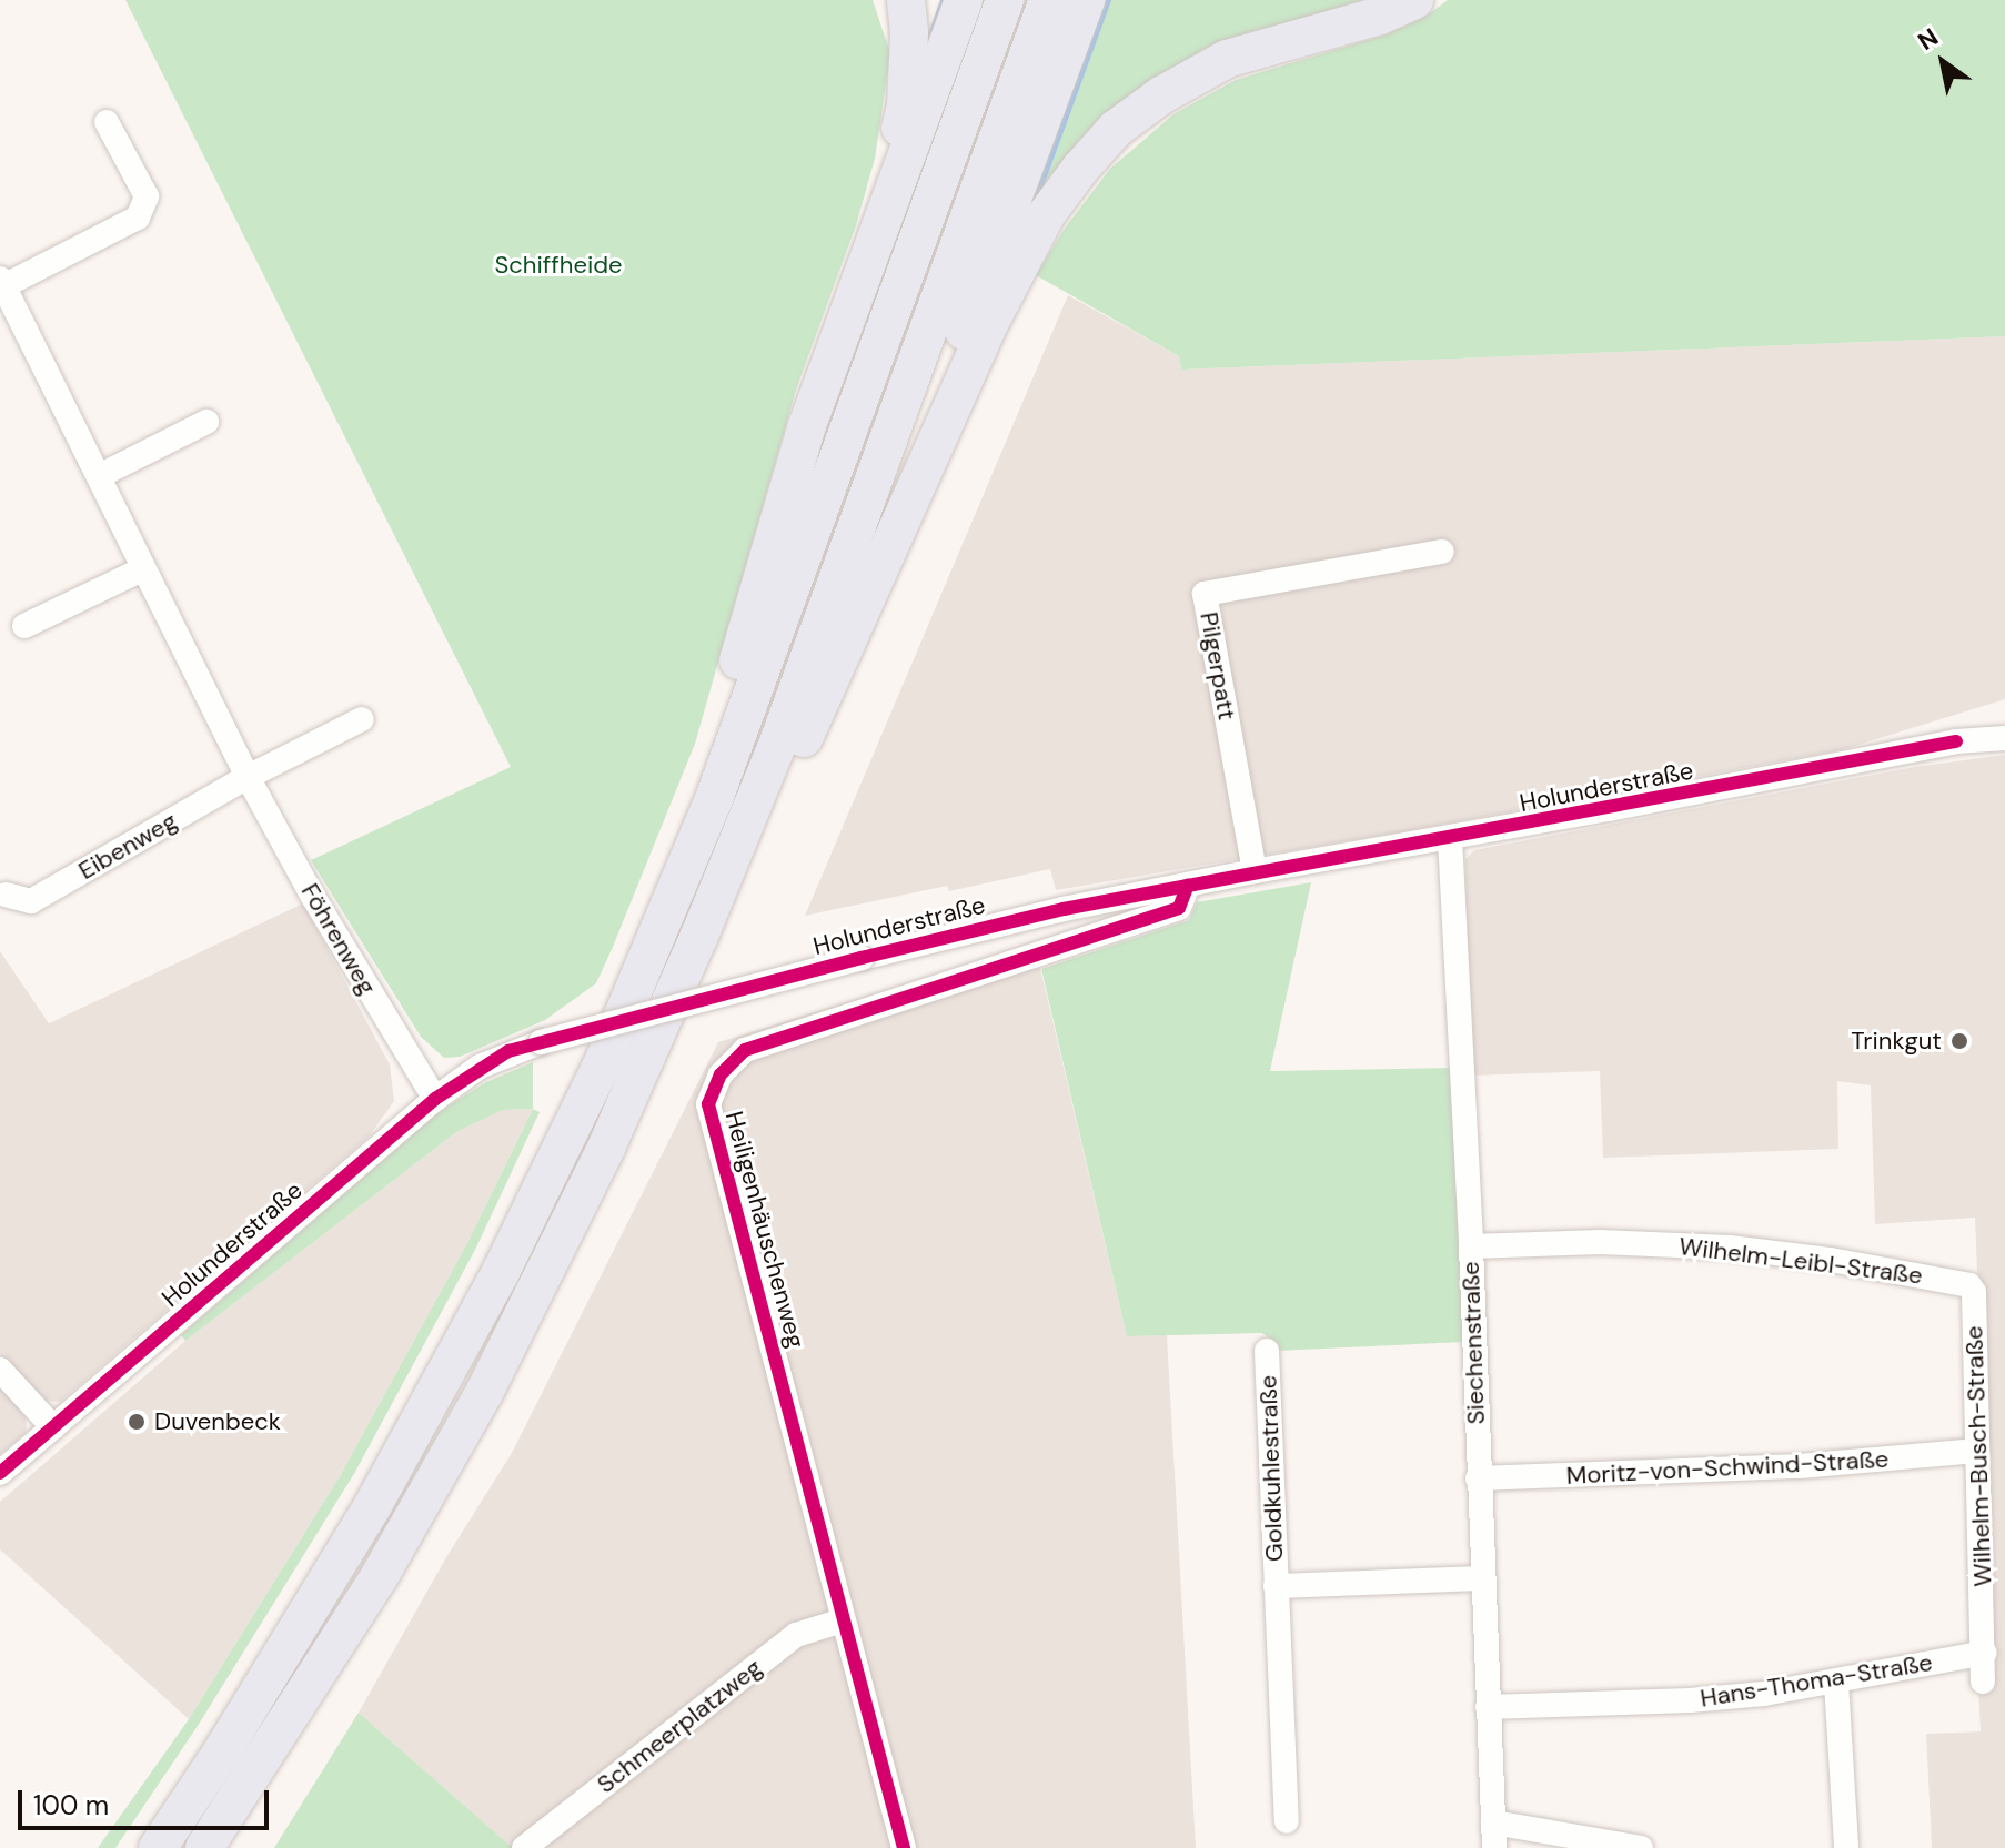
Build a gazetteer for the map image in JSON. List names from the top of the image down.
{
  "streets": {
    "street": [
      "Pilgerpatt",
      "Holunderstraße",
      "Eibenweg",
      "Föhrenweg",
      "Heiligenhäuschenweg",
      "Wilhelm-Leibl-Straße",
      "Siechenstraße",
      "Wilhelm-Busch-Straße",
      "Moritz-von-Schwind-Straße",
      "Goldkuhlestraße",
      "Hans-Thoma-Straße",
      "Schmeerplatzweg"
    ]
  },
  "crossings": [
    ["Pilgerpatt", "Holunderstraße"],
    ["Holunderstraße", "Föhrenweg"],
    ["Holunderstraße", "Heiligenhäuschenweg"],
    ["Holunderstraße", "Siechenstraße"],
    ["Eibenweg", "Föhrenweg"],
    ["Heiligenhäuschenweg", "Schmeerplatzweg"],
    ["Wilhelm-Leibl-Straße", "Siechenstraße"],
    ["Wilhelm-Leibl-Straße", "Wilhelm-Busch-Straße"],
    ["Siechenstraße", "Moritz-von-Schwind-Straße"],
    ["Siechenstraße", "Goldkuhlestraße"],
    ["Siechenstraße", "Hans-Thoma-Straße"],
    ["Wilhelm-Busch-Straße", "Moritz-von-Schwind-Straße"],
    ["Wilhelm-Busch-Straße", "Hans-Thoma-Straße"]
  ],
  "parks": ["Schiffheide"],
  "places": ["Trinkgut", "Duvenbeck"],
  "scale_bar": "100 m",
  "north": "top left"
}
